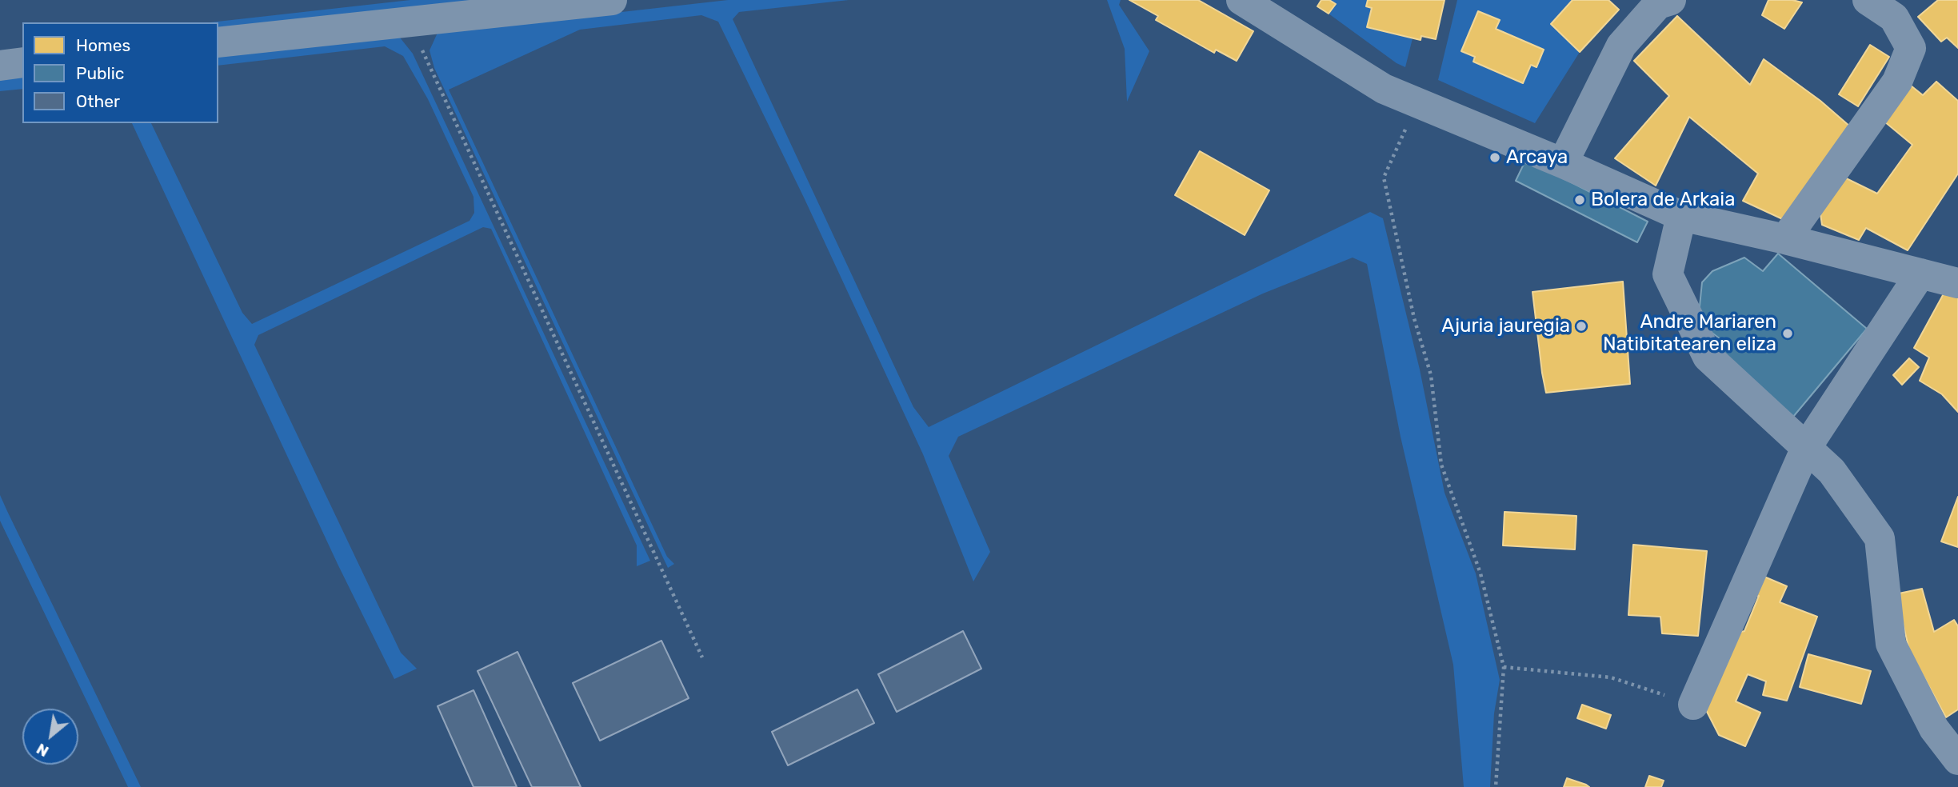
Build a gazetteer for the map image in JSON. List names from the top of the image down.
{
  "places": [
    "Arcaya",
    "Bolera de Arkaia",
    "Ajuria jauregia",
    "Andre Mariaren Natibitatearen eliza"
  ],
  "legend": ["Homes", "Public", "Other"],
  "north": "bottom left"
}
